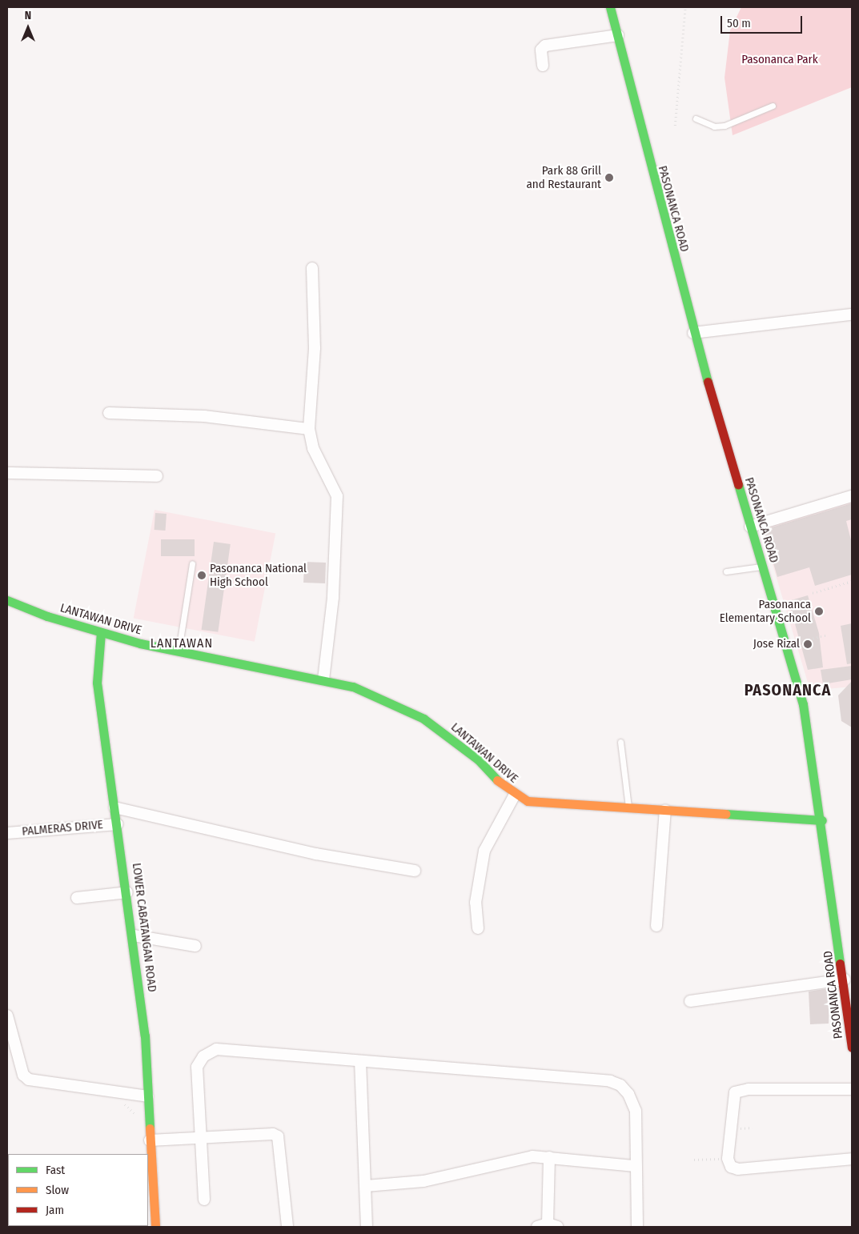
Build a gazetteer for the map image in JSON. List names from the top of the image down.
{
  "streets": {
    "street": [
      "PASONANCA ROAD",
      "LANTAWAN DRIVE",
      "PALMERAS DRIVE",
      "LOWER CABATANGAN ROAD"
    ]
  },
  "crossings": [
    ["PASONANCA ROAD", "LANTAWAN DRIVE"],
    ["LANTAWAN DRIVE", "LOWER CABATANGAN ROAD"],
    ["PALMERAS DRIVE", "LOWER CABATANGAN ROAD"]
  ],
  "districts": ["LANTAWAN", "PASONANCA"],
  "parks": ["Pasonanca Park"],
  "places": [
    "Park 88 Grill and Restaurant",
    "Pasonanca National High School",
    "Pasonanca Elementary School",
    "Jose Rizal"
  ],
  "legend": ["Fast", "Slow", "Jam"],
  "scale_bar": "50 m",
  "north": "top"
}
